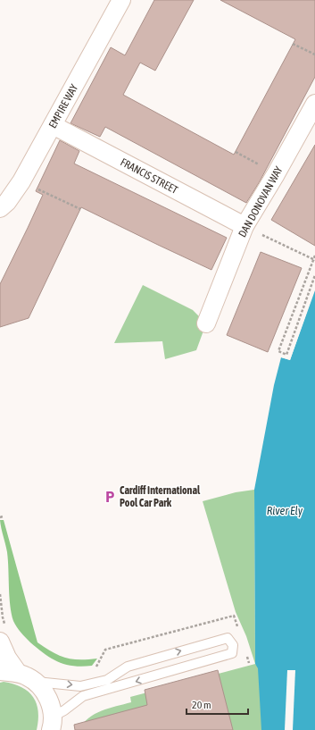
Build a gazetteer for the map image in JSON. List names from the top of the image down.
{
  "streets": {
    "street": ["EMPIRE WAY", "FRANCIS STREET", "DAN DONOVAN WAY"]
  },
  "crossings": [
    ["EMPIRE WAY", "FRANCIS STREET"],
    ["FRANCIS STREET", "DAN DONOVAN WAY"]
  ],
  "water": ["River Ely"],
  "places": {
    "parking": ["Cardiff International Pool Car Park"]
  },
  "scale_bar": "20 m"
}
